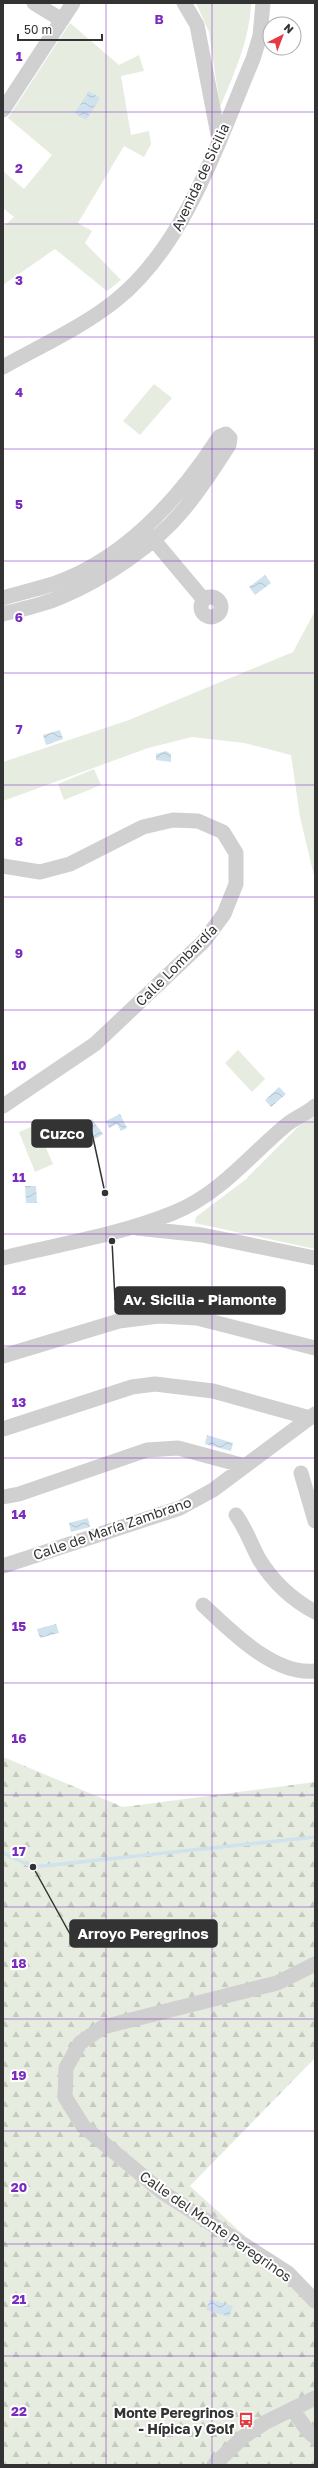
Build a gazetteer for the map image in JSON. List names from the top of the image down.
{
  "streets": {
    "street": [
      "Avenida de Sicilia",
      "Calle Lombardía",
      "Calle de María Zambrano",
      "Calle del Monte Peregrinos"
    ]
  },
  "places": {
    "other": ["Cuzco", "Av. Sicilia - Piamonte", "Arroyo Peregrinos"],
    "bus stop": ["Monte Peregrinos - Hípica y Golf"]
  },
  "scale_bar": "50 m",
  "north": "top right",
  "grid": {
    "columns": ["B"],
    "rows": [
      "1",
      "2",
      "3",
      "4",
      "5",
      "6",
      "7",
      "8",
      "9",
      "10",
      "11",
      "12",
      "13",
      "14",
      "15",
      "16",
      "17",
      "18",
      "19",
      "20",
      "21",
      "22"
    ]
  }
}
